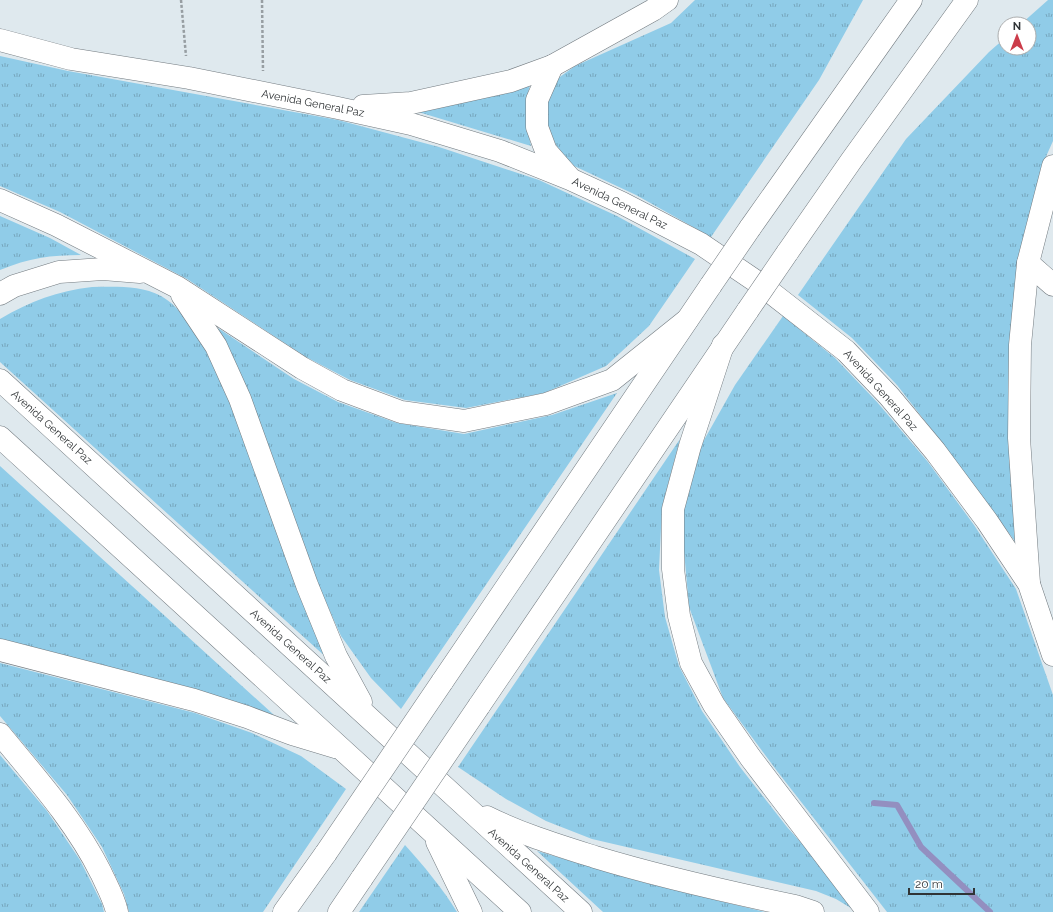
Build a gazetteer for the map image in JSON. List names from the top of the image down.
{
  "streets": {
    "main road": ["Avenida General Paz"]
  },
  "scale_bar": "20 m",
  "north": "top"
}
